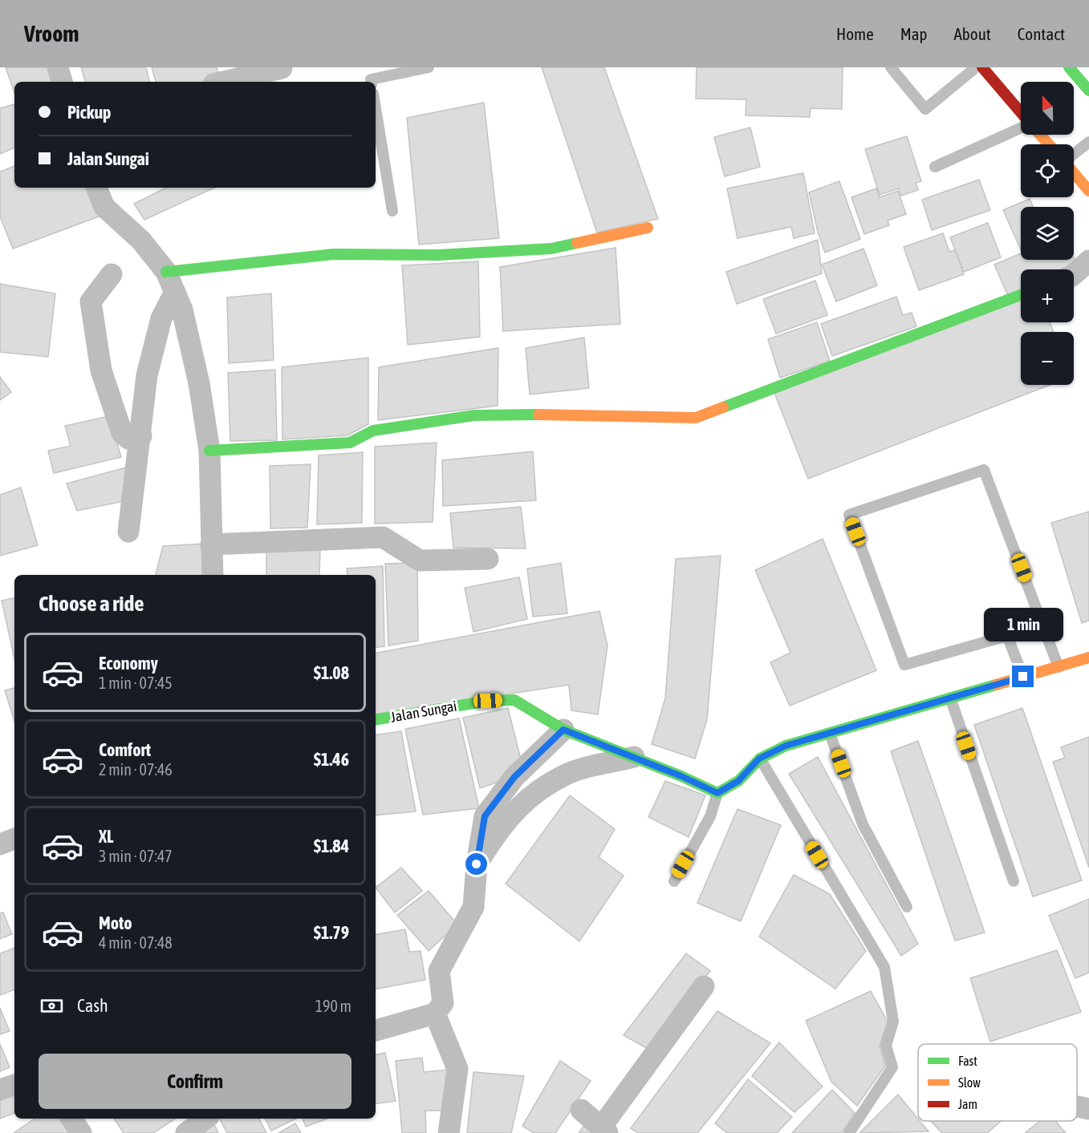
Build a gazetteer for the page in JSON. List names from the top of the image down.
{
  "streets": {
    "street": ["Jalan Sungai"]
  },
  "legend": ["Fast", "Slow", "Jam"],
  "north": "top",
  "page": {
    "header": "Vroom",
    "nav": [
      "Home",
      "Map",
      "About",
      "Contact"
    ],
    "map_buttons": ["+", "−"],
    "banner": ["Pickup", "Jalan Sungai"],
    "heading": "Choose a ride",
    "bubble": "1 min",
    "list": [
      {
        "name": "Economy",
        "note": "1 min · 07:45",
        "value": "$1.08"
      },
      {
        "name": "Comfort",
        "note": "2 min · 07:46",
        "value": "$1.46"
      },
      {
        "name": "XL",
        "note": "3 min · 07:47",
        "value": "$1.84"
      },
      {
        "name": "Moto",
        "note": "4 min · 07:48",
        "value": "$1.79"
      }
    ],
    "pay": ["Cash", "190 m"],
    "buttons": "Confirm"
  }
}
